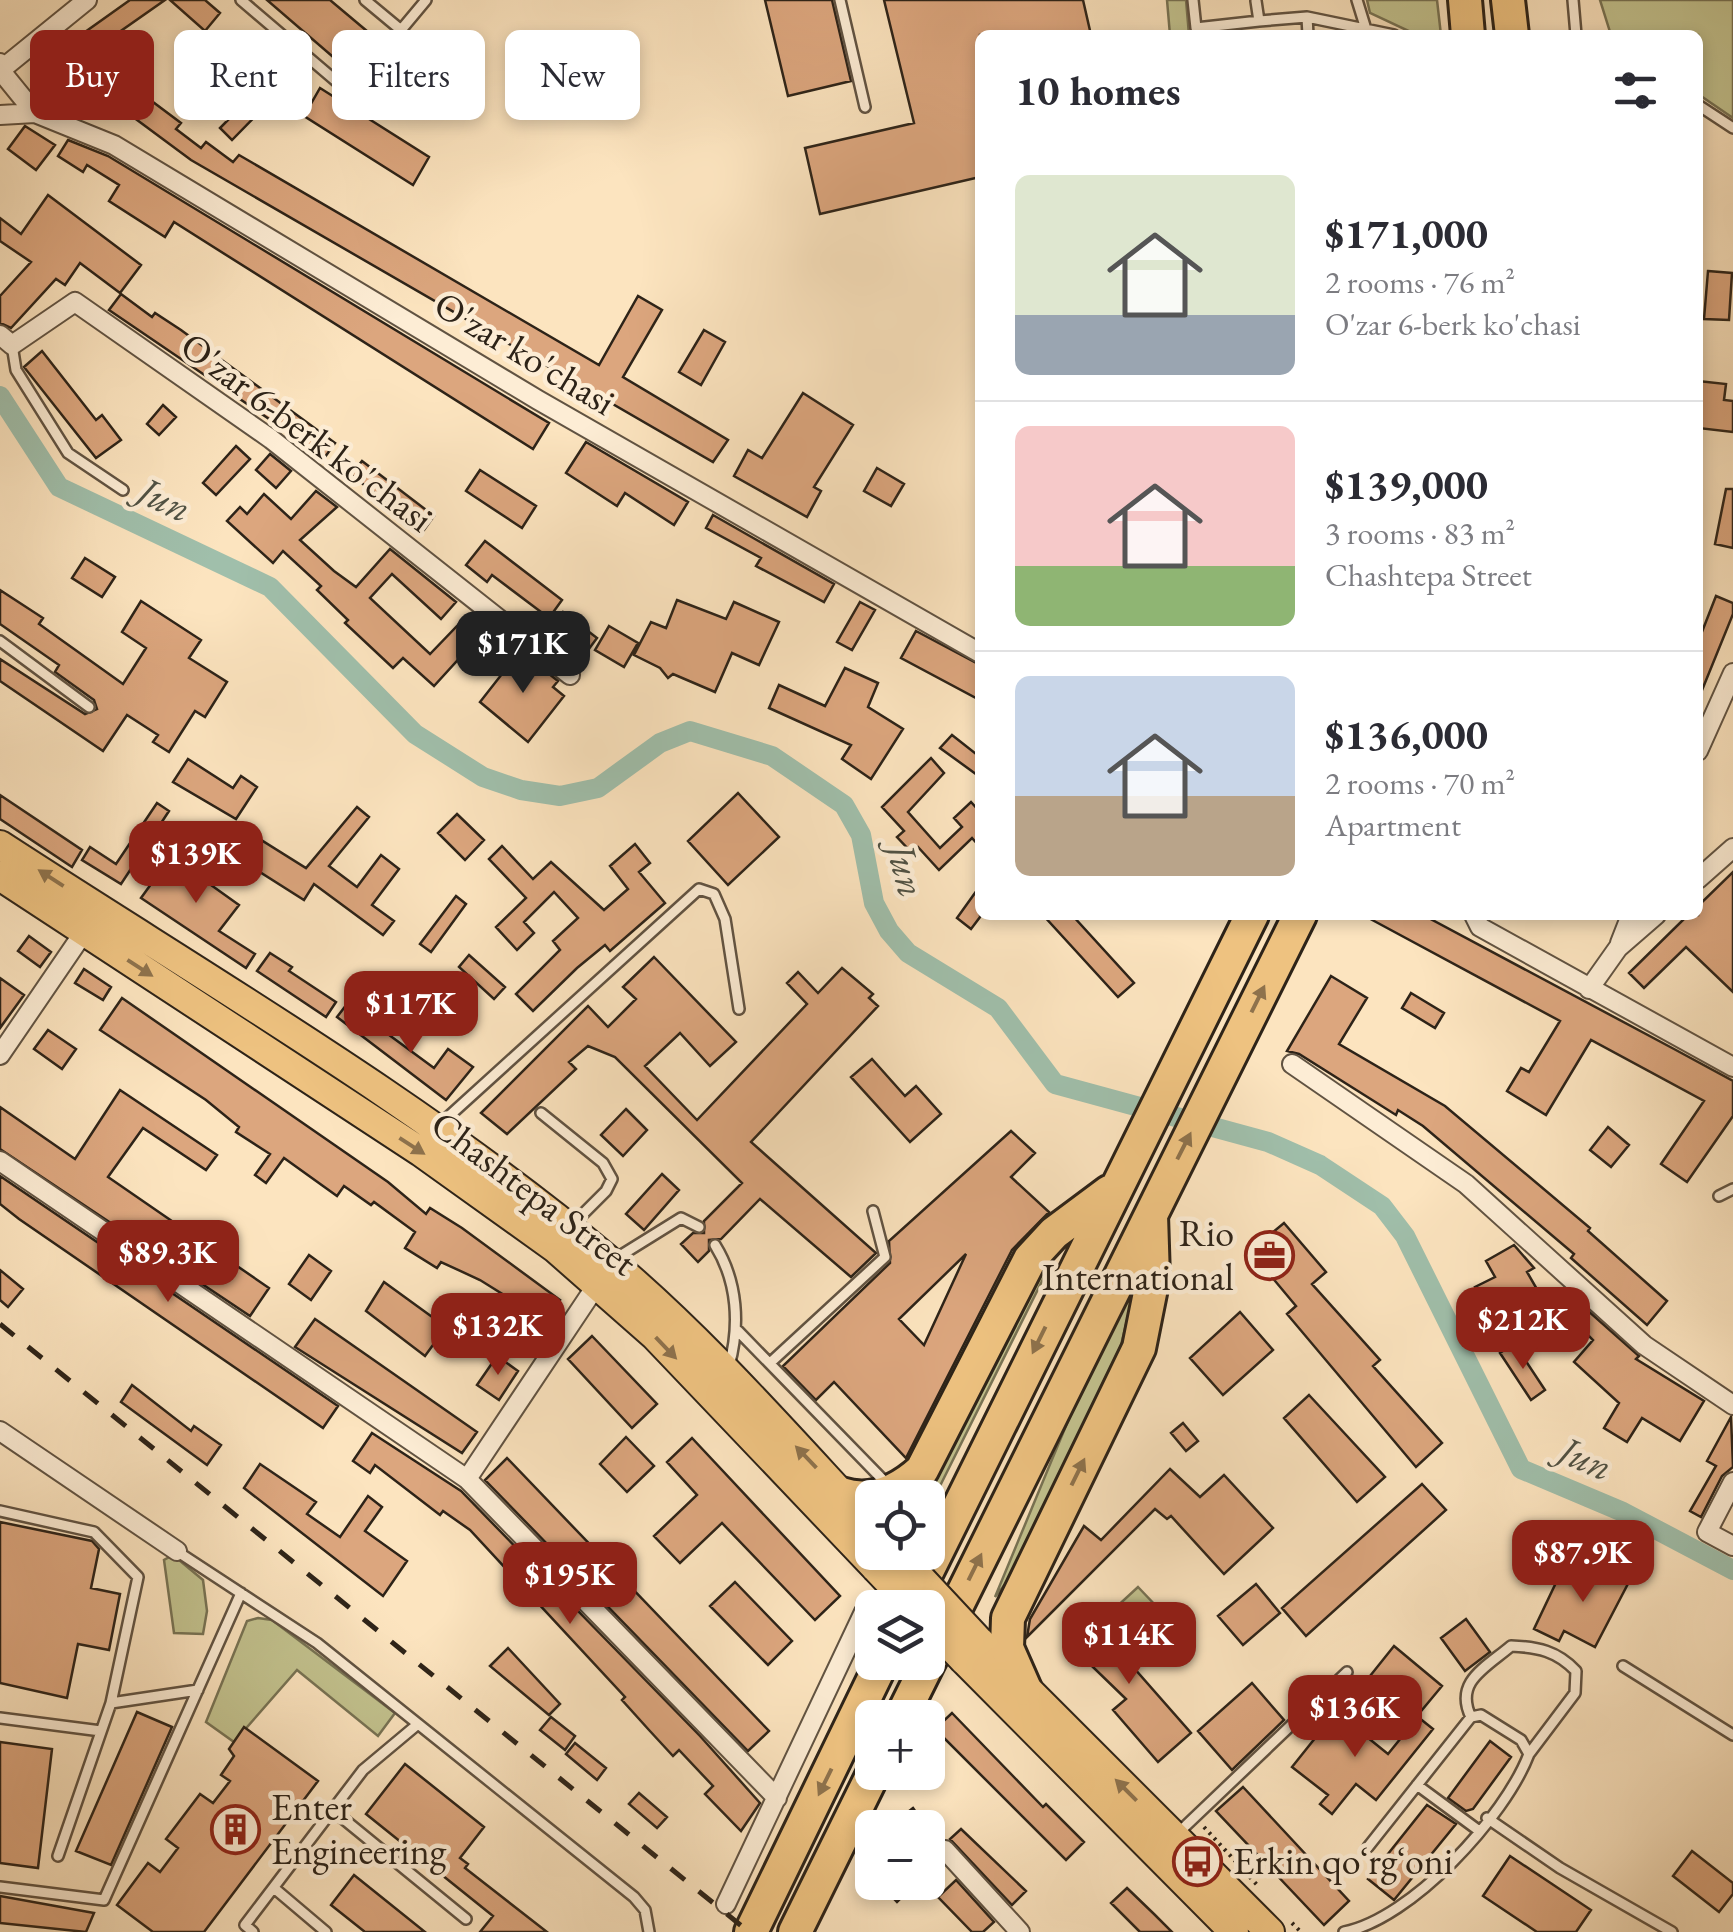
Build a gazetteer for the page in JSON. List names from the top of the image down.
{
  "streets": {
    "main road": ["Chashtepa Street"],
    "street": ["O'zar ko'chasi", "O'zar 6-berk ko'chasi"]
  },
  "water": ["Jun"],
  "places": {
    "office": ["Rio International"],
    "building": ["Enter Engineering"],
    "bus stop": ["Erkin qoʻrgʻoni"]
  },
  "page": {
    "chip": [
      "Buy",
      "Rent",
      "Filters",
      "New"
    ],
    "heading": "10 homes",
    "list": [
      {
        "name": "$171,000",
        "note": "2 rooms · 76 m² · O'zar 6-berk ko'chasi"
      },
      {
        "name": "$139,000",
        "note": "3 rooms · 83 m² · Chashtepa Street"
      },
      {
        "name": "$136,000",
        "note": "2 rooms · 70 m² · Apartment"
      }
    ],
    "price": [
      "$171K",
      "$139K",
      "$117K",
      "$89.3K",
      "$212K",
      "$132K",
      "$87.9K",
      "$195K",
      "$114K",
      "$136K"
    ],
    "map_buttons": ["+", "−"]
  }
}
